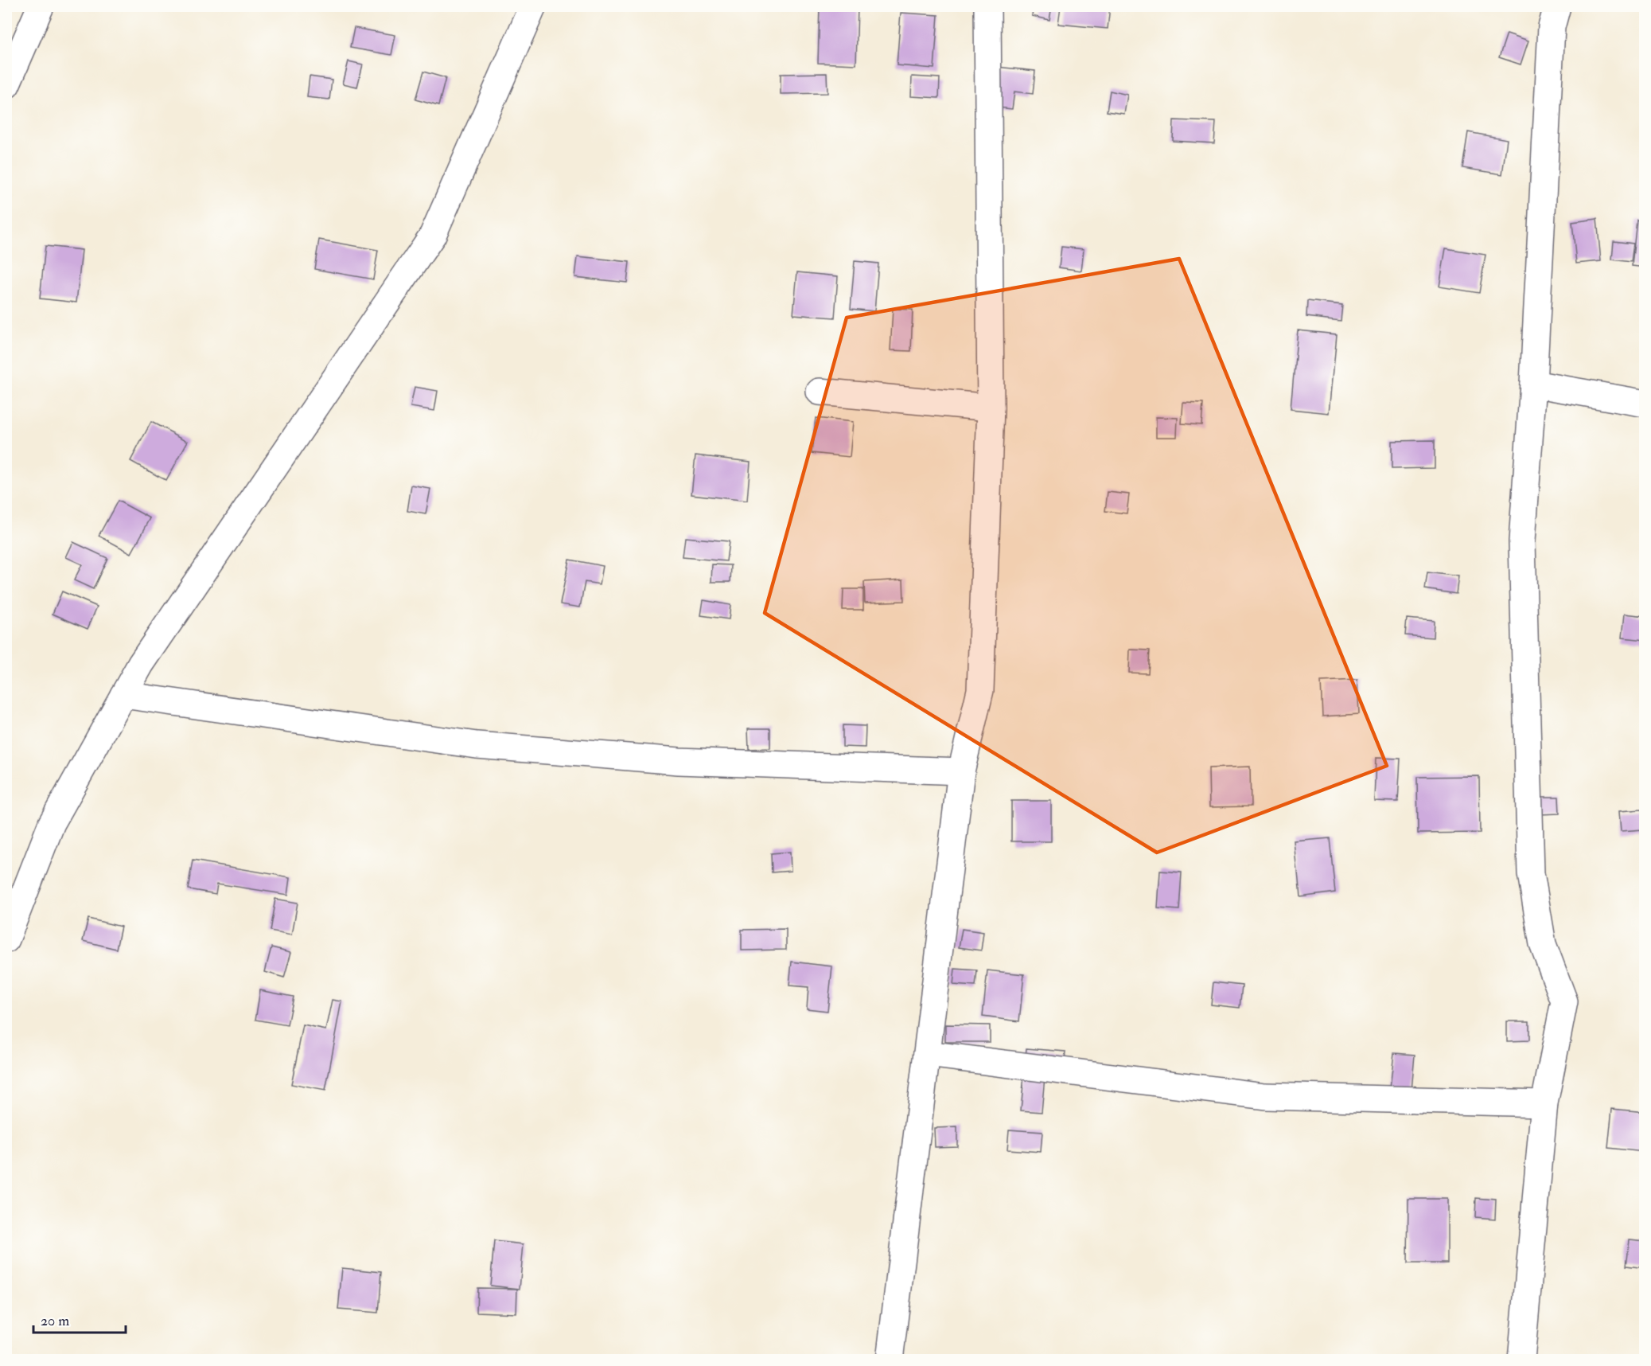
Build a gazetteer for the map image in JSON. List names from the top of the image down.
{
  "scale_bar": "20 m"
}
